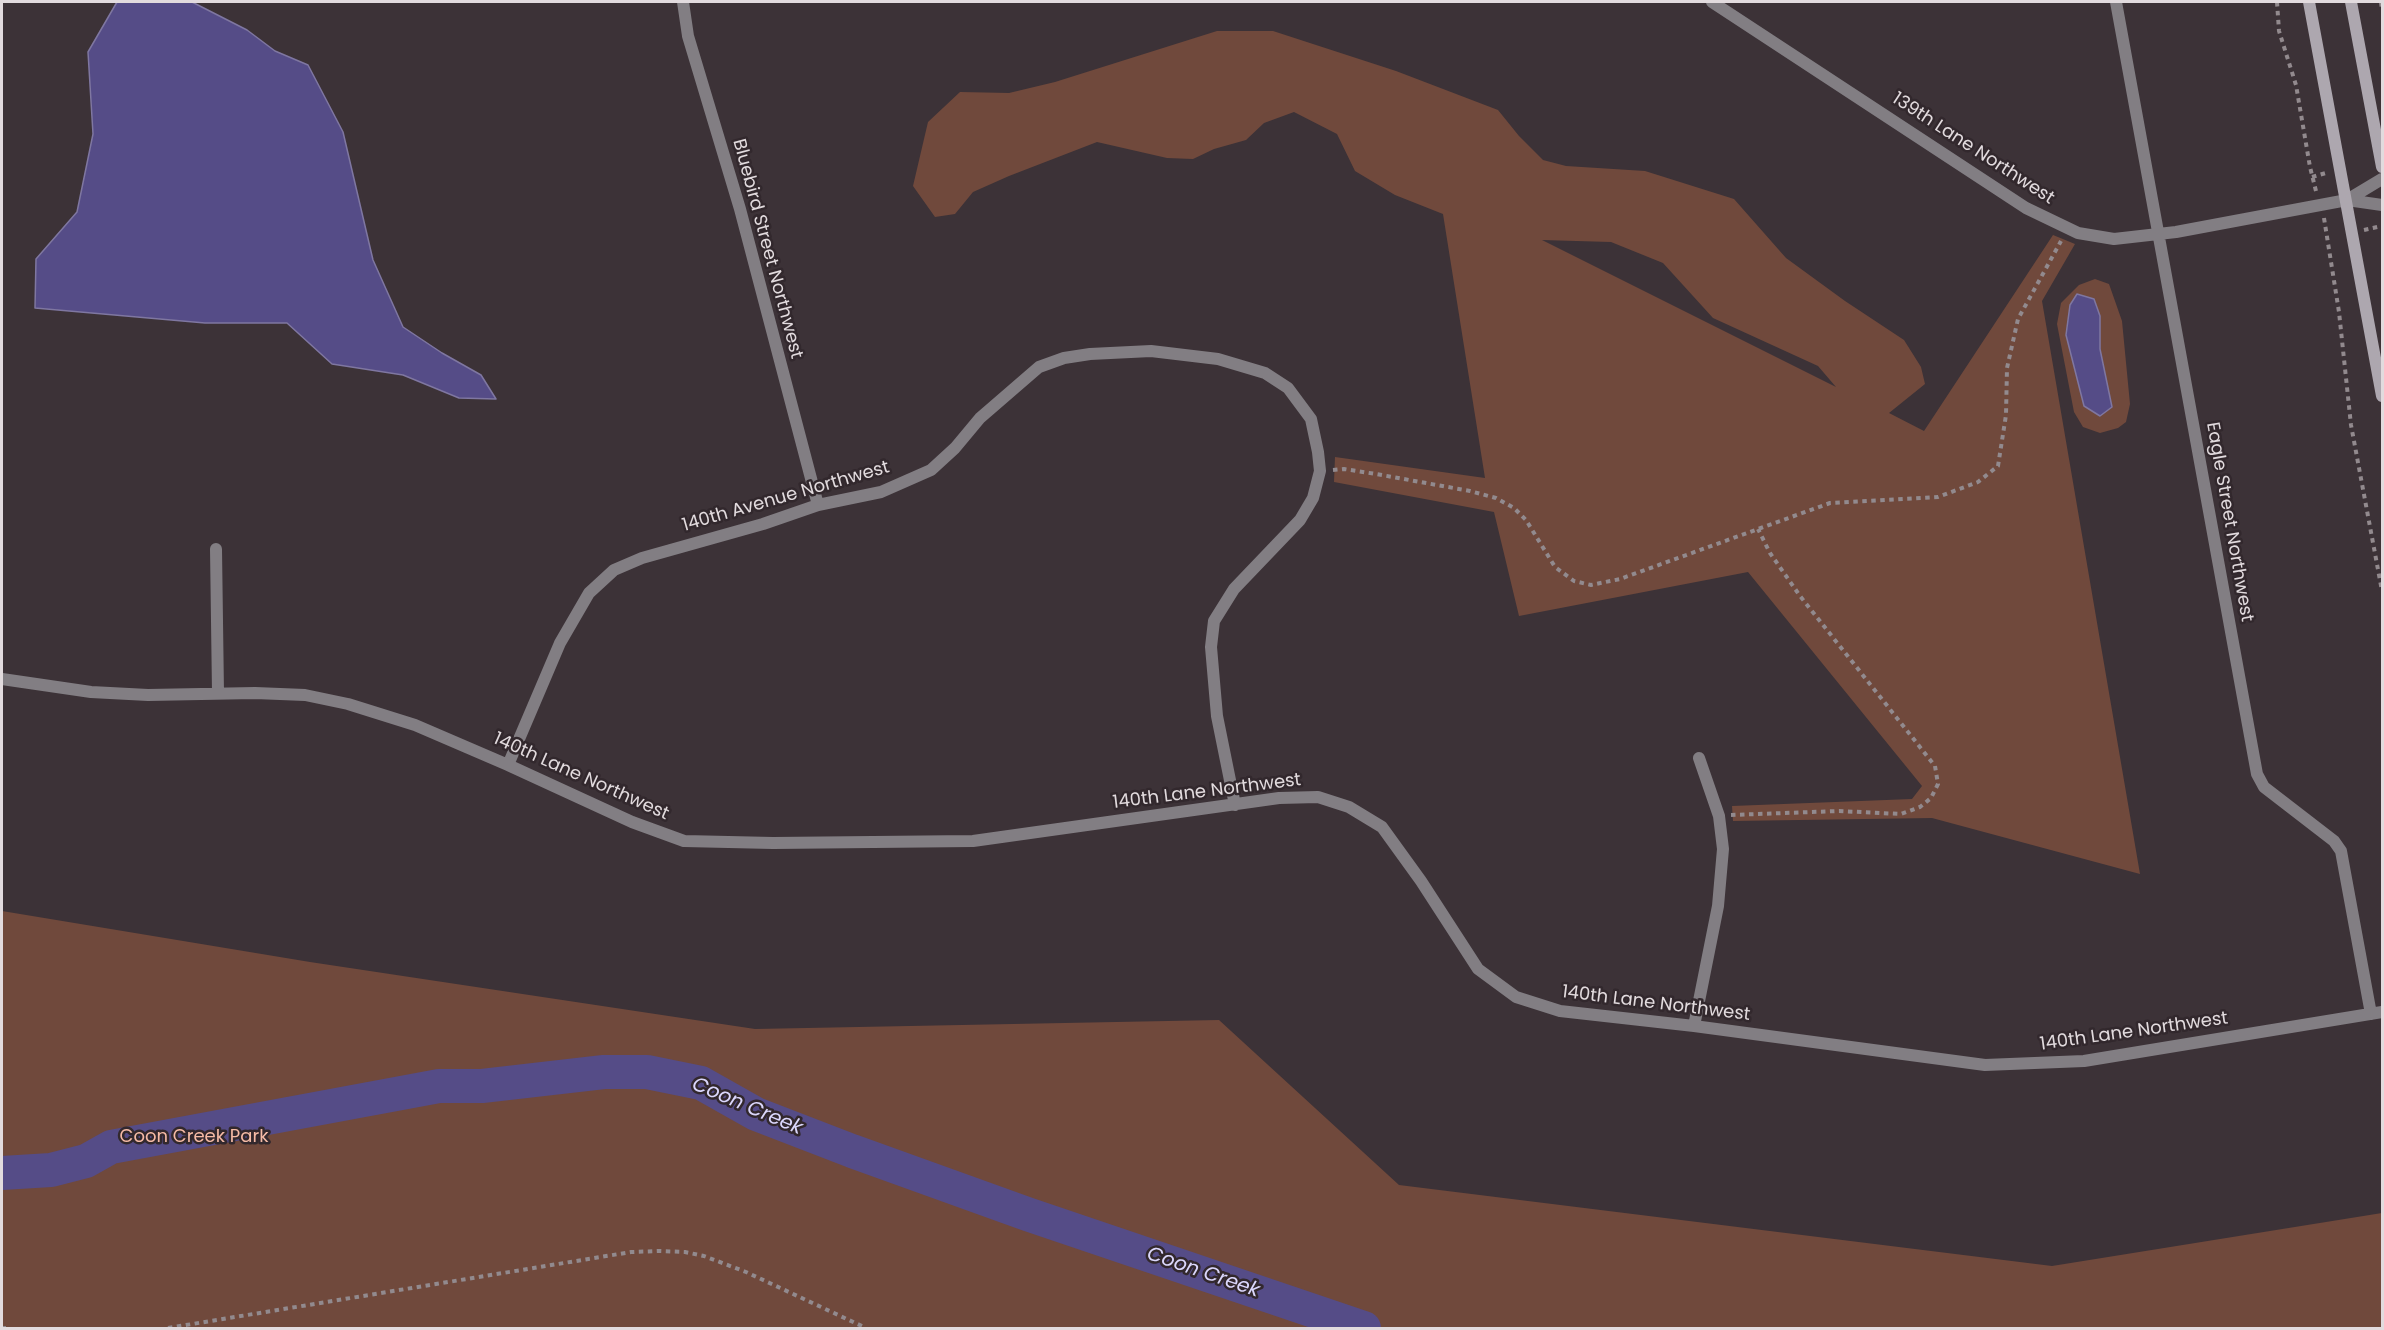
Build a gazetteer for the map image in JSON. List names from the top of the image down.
{
  "streets": {
    "street": [
      "139th Lane Northwest",
      "Bluebird Street Northwest",
      "140th Avenue Northwest",
      "Eagle Street Northwest",
      "140th Lane Northwest"
    ]
  },
  "crossings": [
    ["139th Lane Northwest", "Eagle Street Northwest"],
    ["Bluebird Street Northwest", "140th Avenue Northwest"],
    ["140th Avenue Northwest", "140th Lane Northwest"],
    ["Eagle Street Northwest", "140th Lane Northwest"]
  ],
  "water": ["Coon Creek"],
  "parks": ["Coon Creek Park"]
}
